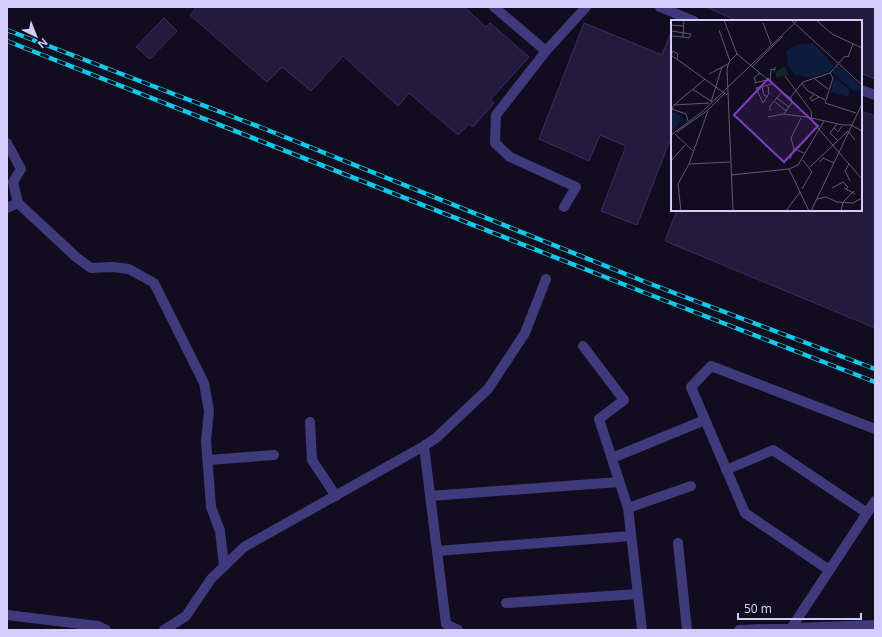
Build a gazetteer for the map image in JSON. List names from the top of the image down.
{
  "scale_bar": "50 m",
  "north": "bottom right"
}
